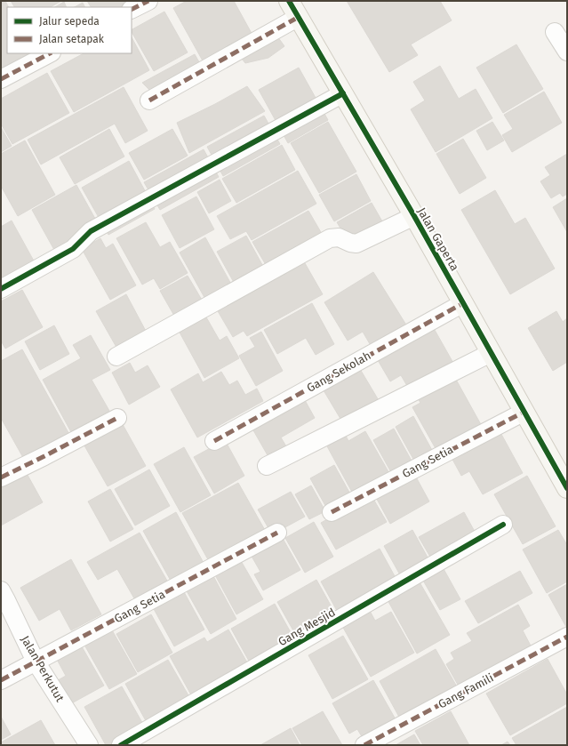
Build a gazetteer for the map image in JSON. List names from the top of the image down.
{
  "streets": {
    "street": [
      "Jalan Gaperta",
      "Gang Sekolah",
      "Gang Setia",
      "Gang Mesjid",
      "Jalan Perkutut",
      "Gang Famili"
    ]
  },
  "crossings": [
    ["Jalan Gaperta", "Gang Sekolah"],
    ["Jalan Gaperta", "Gang Setia"],
    ["Gang Setia", "Jalan Perkutut"]
  ],
  "legend": ["Jalur sepeda", "Jalan setapak"]
}
